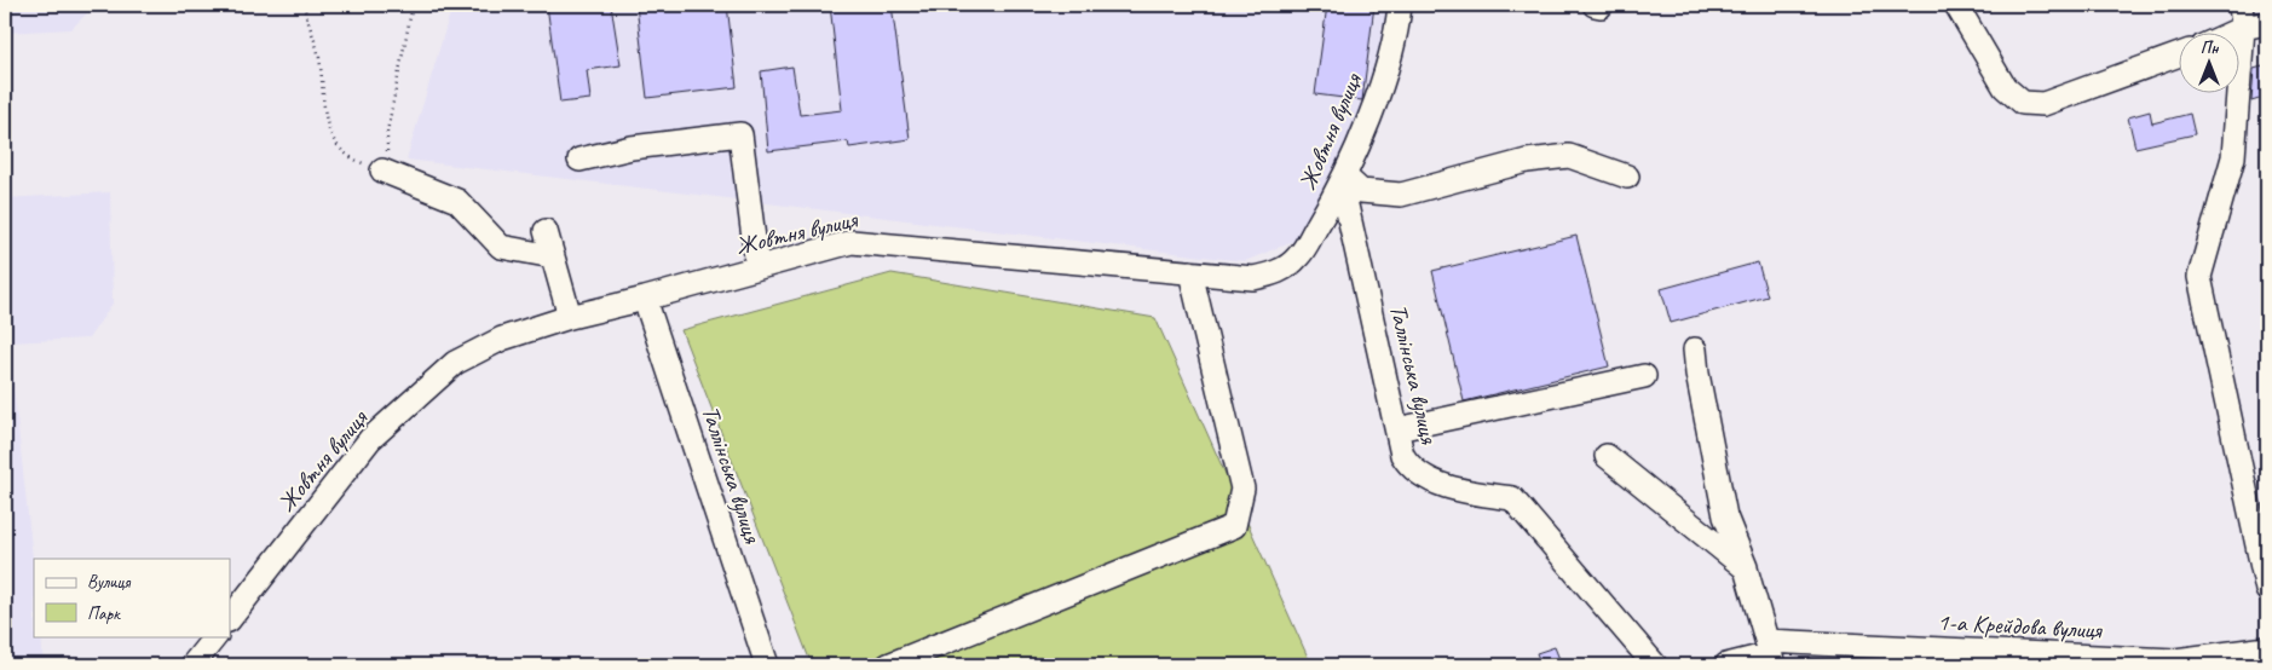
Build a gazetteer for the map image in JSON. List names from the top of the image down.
{
  "streets": {
    "street": ["Жовтня вулиця", "Таллінська вулиця", "1-а Крейдова вулиця"]
  },
  "crossings": [
    ["Жовтня вулиця", "Таллінська вулиця"]
  ],
  "legend": ["Вулиця", "Парк"],
  "north": "top"
}
